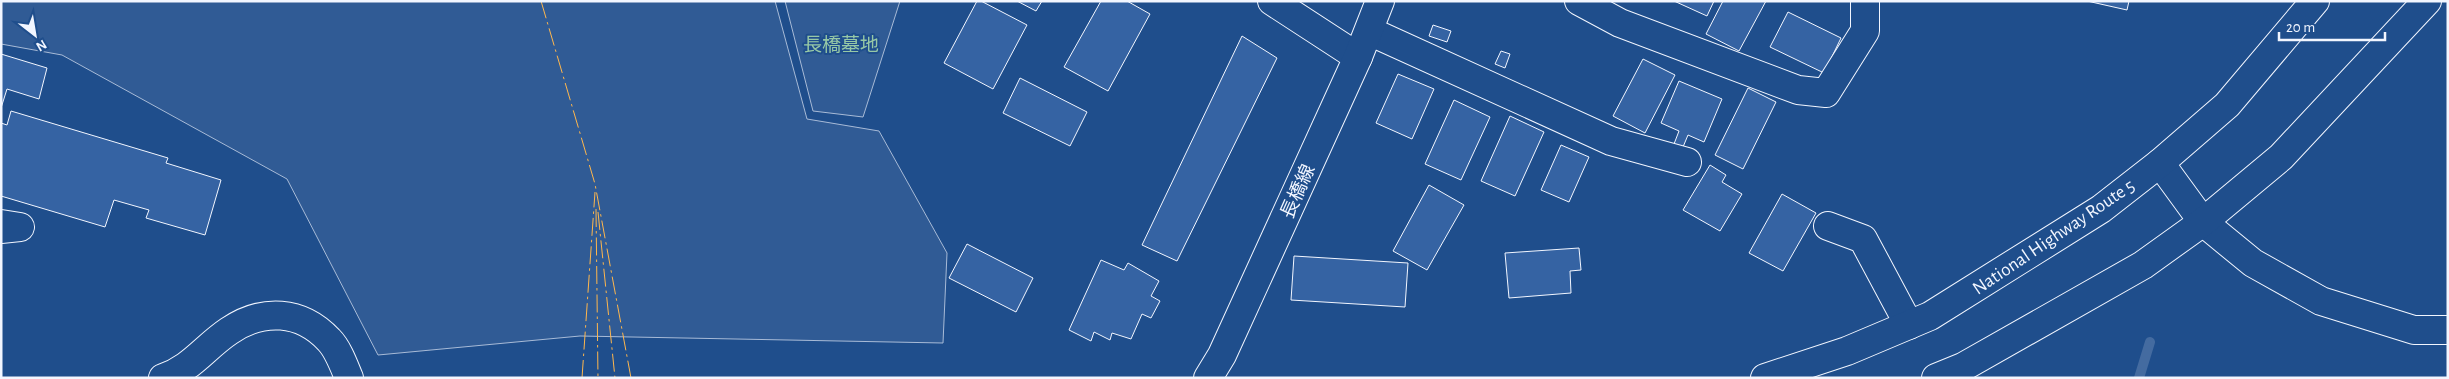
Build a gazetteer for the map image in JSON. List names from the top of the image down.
{
  "streets": {
    "main road": ["長橋線", "National Highway Route 5"]
  },
  "parks": ["長橋墓地"],
  "scale_bar": "20 m",
  "north": "bottom right"
}
